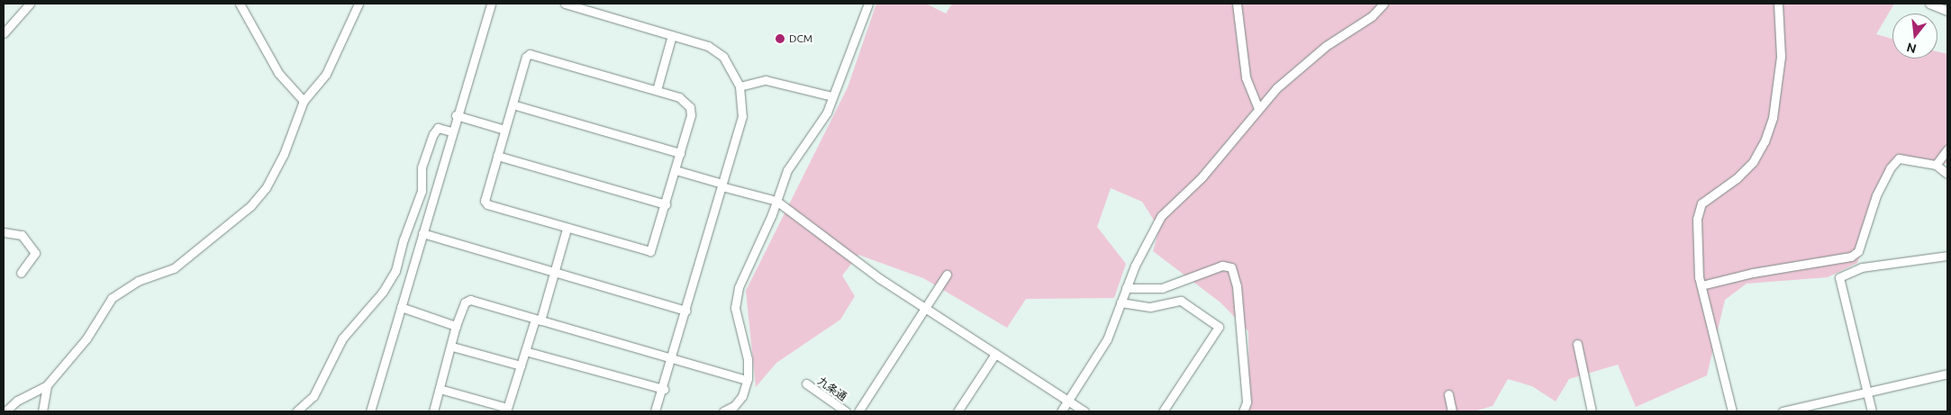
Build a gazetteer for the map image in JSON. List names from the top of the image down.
{
  "streets": {
    "street": ["九条通"]
  },
  "places": ["DCM"],
  "north": "bottom"
}
